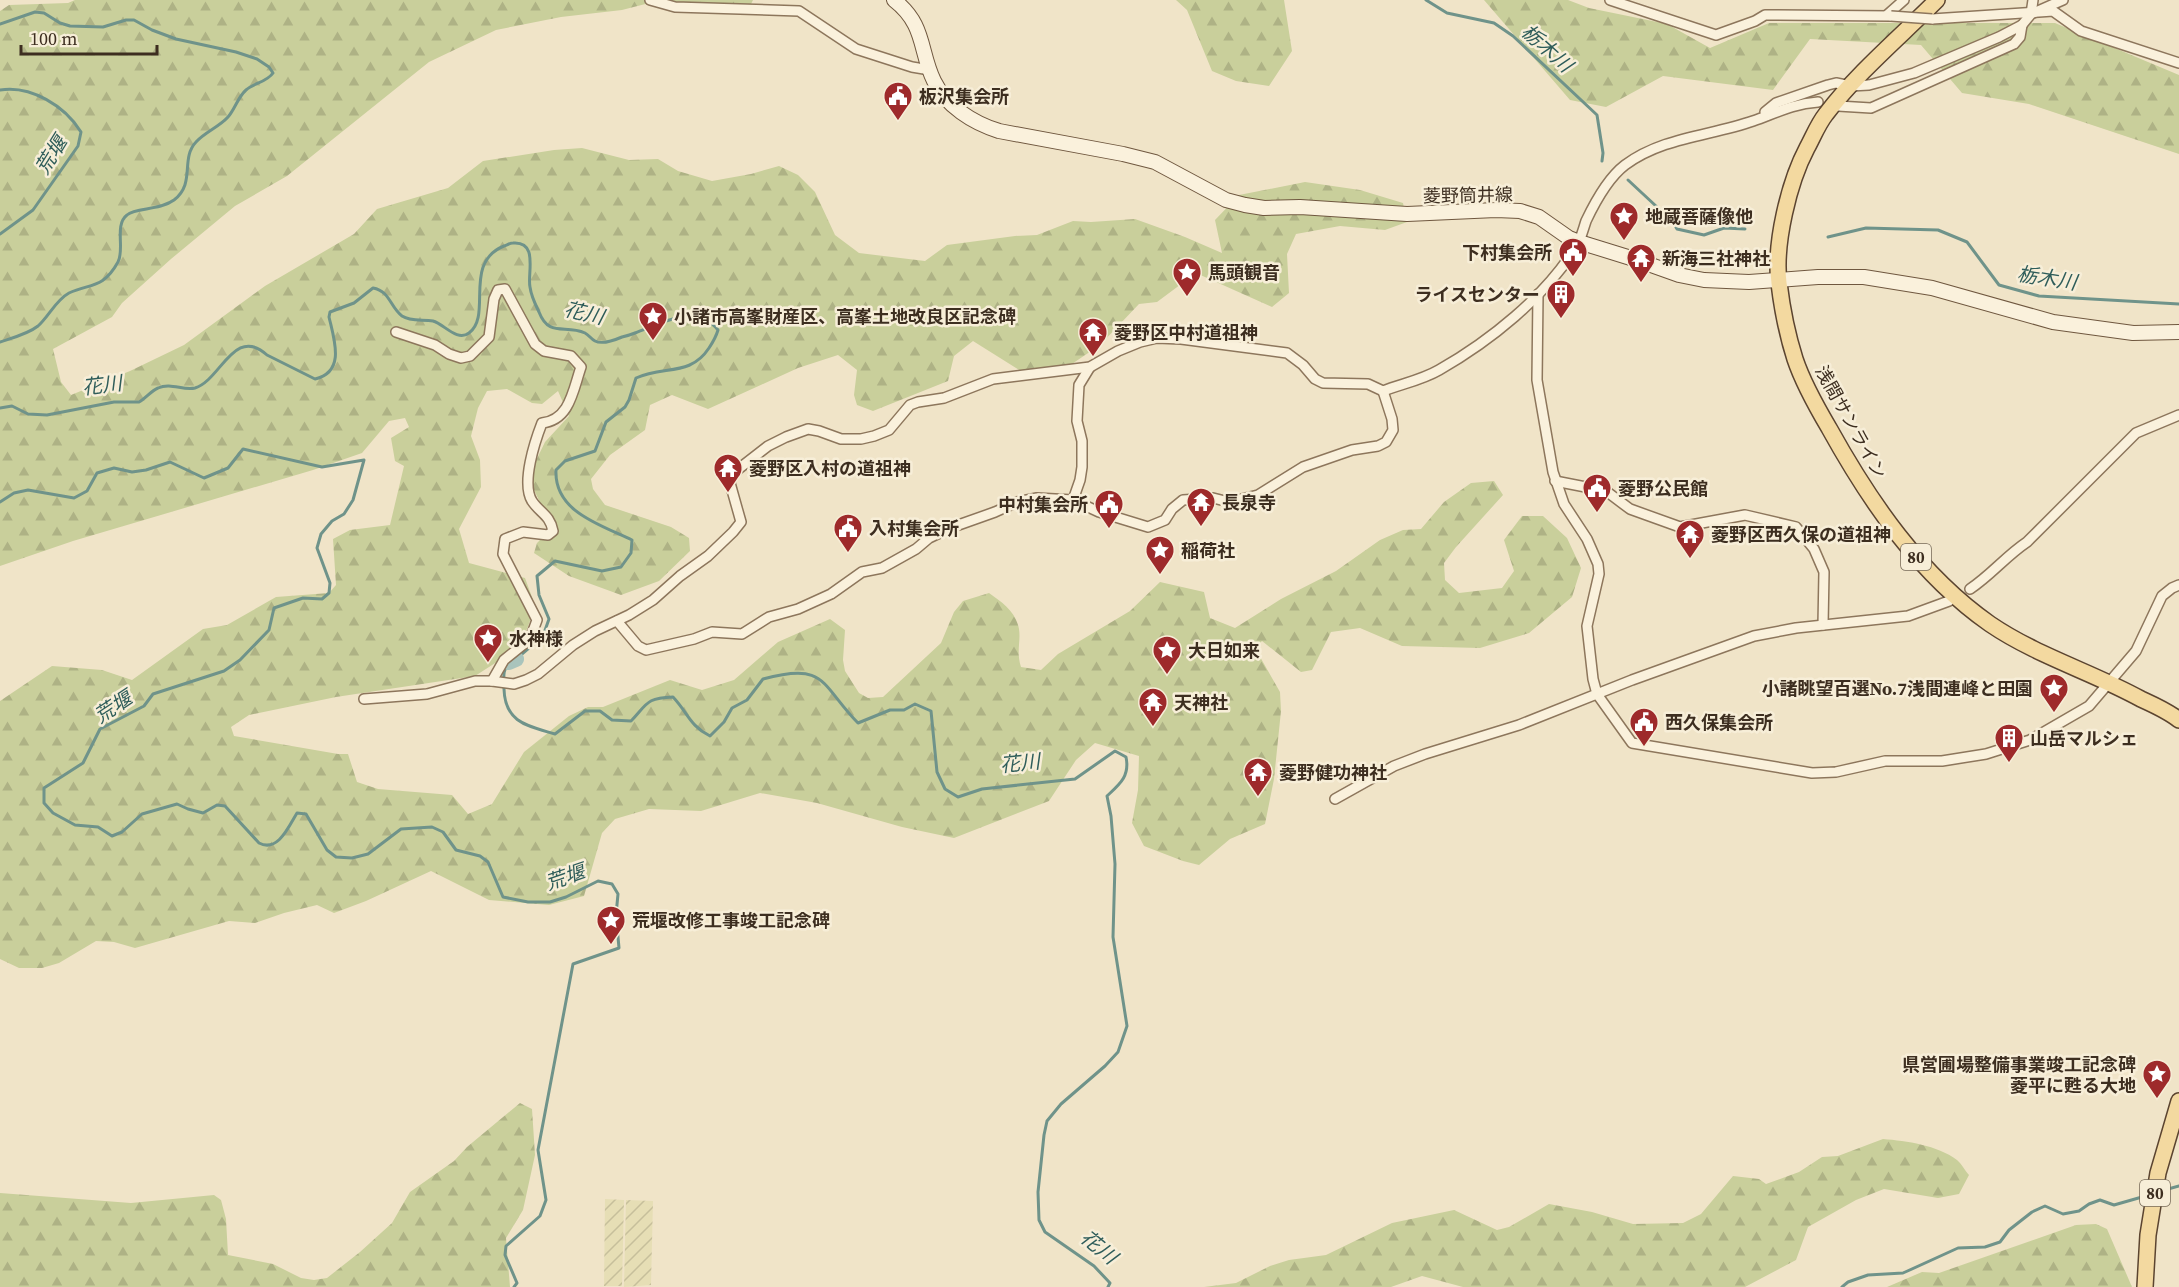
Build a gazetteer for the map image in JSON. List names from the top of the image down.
{
  "streets": {
    "main road": ["菱野筒井線", "浅間サンライン", "80"]
  },
  "crossings": [
    ["菱野筒井線", "浅間サンライン"]
  ],
  "water": ["栃木川", "荒堰", "花川"],
  "places": {
    "public building": [
      "板沢集会所",
      "下村集会所",
      "菱野公民館",
      "中村集会所",
      "入村集会所",
      "西久保集会所"
    ],
    "place": [
      "地蔵菩薩像他",
      "馬頭観音",
      "小諸市高峯財産区、高峯土地改良区記念碑",
      "稲荷社",
      "水神様",
      "大日如来",
      "小諸眺望百選No.7浅間連峰と田園",
      "荒堰改修工事竣工記念碑",
      "県営圃場整備事業竣工記念碑 菱平に甦る大地"
    ],
    "temple": [
      "新海三社神社",
      "菱野区中村道祖神",
      "菱野区入村の道祖神",
      "長泉寺",
      "菱野区西久保の道祖神",
      "天神社",
      "菱野健功神社"
    ],
    "building": ["ライスセンター", "山岳マルシェ"]
  },
  "scale_bar": "100 m"
}
